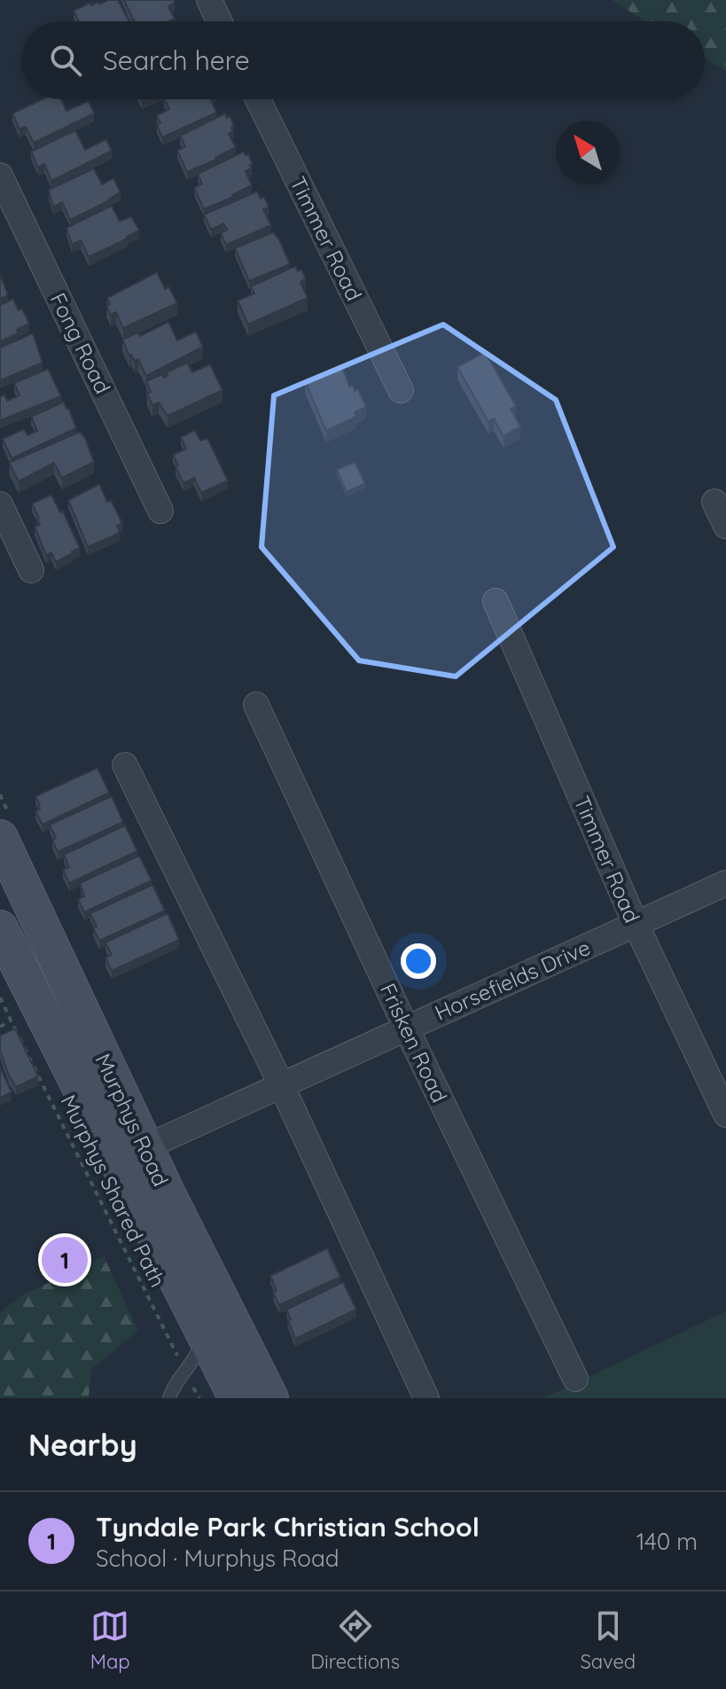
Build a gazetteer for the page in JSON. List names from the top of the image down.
{
  "streets": {
    "main road": ["Murphys Road"],
    "street": [
      "Timmer Road",
      "Fong Road",
      "Horsefields Drive",
      "Frisken Road"
    ],
    "path": ["Murphys Shared Path"]
  },
  "crossings": [
    ["Timmer Road", "Horsefields Drive"],
    ["Horsefields Drive", "Frisken Road"],
    ["Horsefields Drive", "Murphys Road"]
  ],
  "north": "top left",
  "page": {
    "search": "Search here",
    "pins": "1",
    "heading": "Nearby",
    "list": [
      {
        "mark": "1",
        "name": "Tyndale Park Christian School",
        "note": "School · Murphys Road",
        "value": "140 m"
      }
    ],
    "nav": ["Map", "Directions", "Saved"]
  }
}
